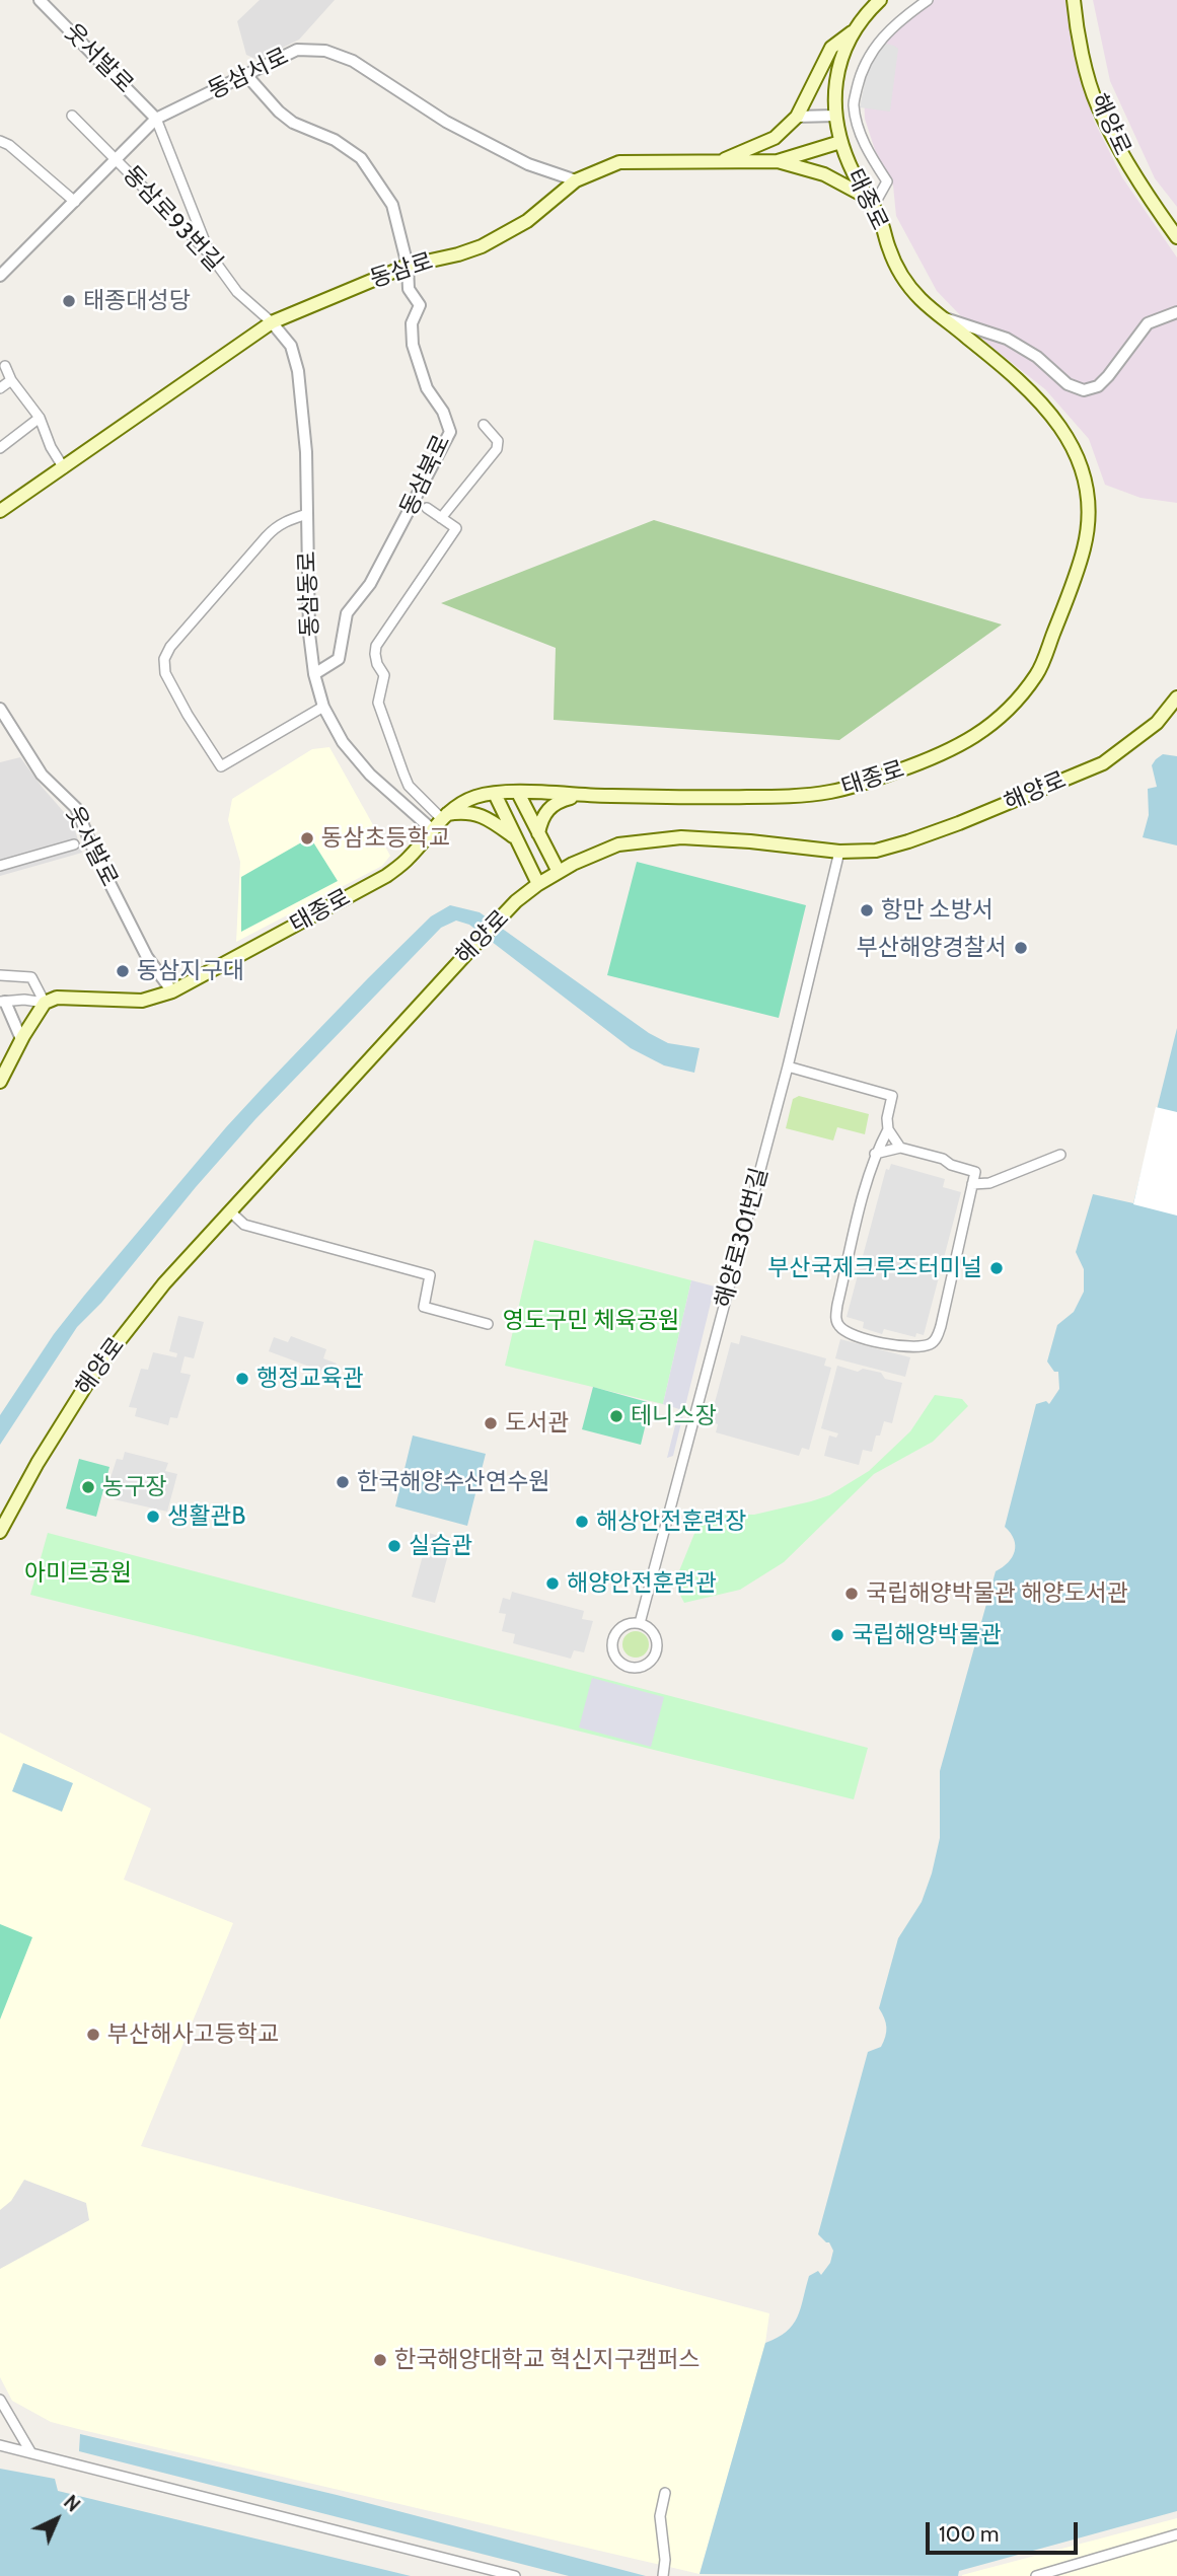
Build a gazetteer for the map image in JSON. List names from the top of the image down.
{
  "streets": {
    "main road": ["해양로", "태종로", "동삼로"],
    "street": [
      "웃서발로",
      "동삼서로",
      "동삼로93번길",
      "동삼북로",
      "동삼동로",
      "해양로301번길"
    ]
  },
  "crossings": [
    ["웃서발로", "동삼서로"],
    ["웃서발로", "태종로"],
    ["동삼서로", "동삼로93번길"],
    ["동삼서로", "동삼로"],
    ["동삼서로", "동삼북로"],
    ["해양로", "해양로301번길"],
    ["태종로", "동삼로"],
    ["태종로", "동삼동로"],
    ["동삼로93번길", "동삼로"],
    ["동삼로93번길", "동삼동로"],
    ["동삼로", "동삼북로"],
    ["동삼로", "동삼동로"],
    ["동삼북로", "동삼동로"]
  ],
  "parks": ["영도구민 체육공원", "아미르공원"],
  "places": [
    "태종대성당",
    "동삼초등학교",
    "항만 소방서",
    "부산해양경찰서",
    "동삼지구대",
    "부산국제크루즈터미널",
    "행정교육관",
    "테니스장",
    "도서관",
    "한국해양수산연수원",
    "농구장",
    "생활관B",
    "해상안전훈련장",
    "실습관",
    "해양안전훈련관",
    "국립해양박물관 해양도서관",
    "국립해양박물관",
    "부산해사고등학교",
    "한국해양대학교 혁신지구캠퍼스"
  ],
  "scale_bar": "100 m",
  "north": "top right"
}
